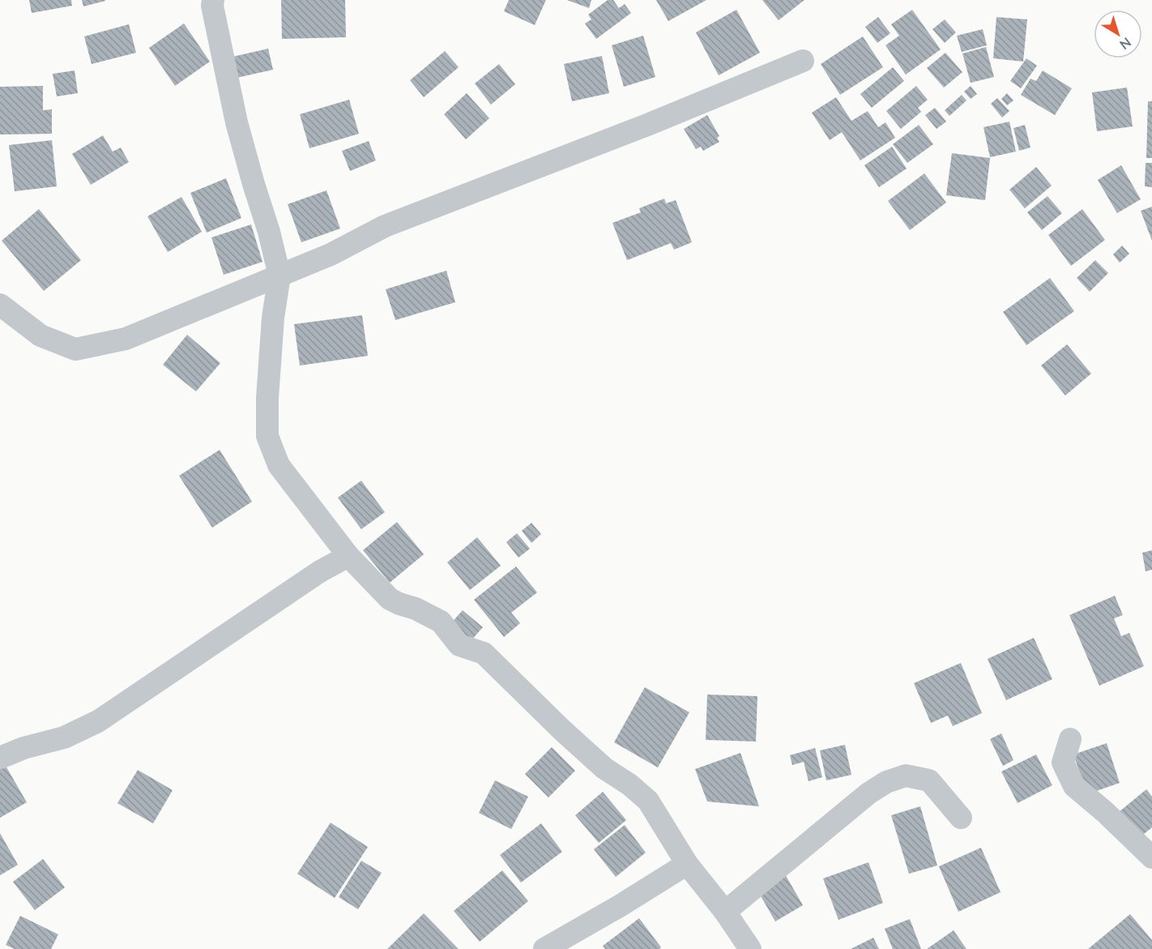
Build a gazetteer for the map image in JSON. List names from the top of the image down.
{
  "north": "bottom right"
}
